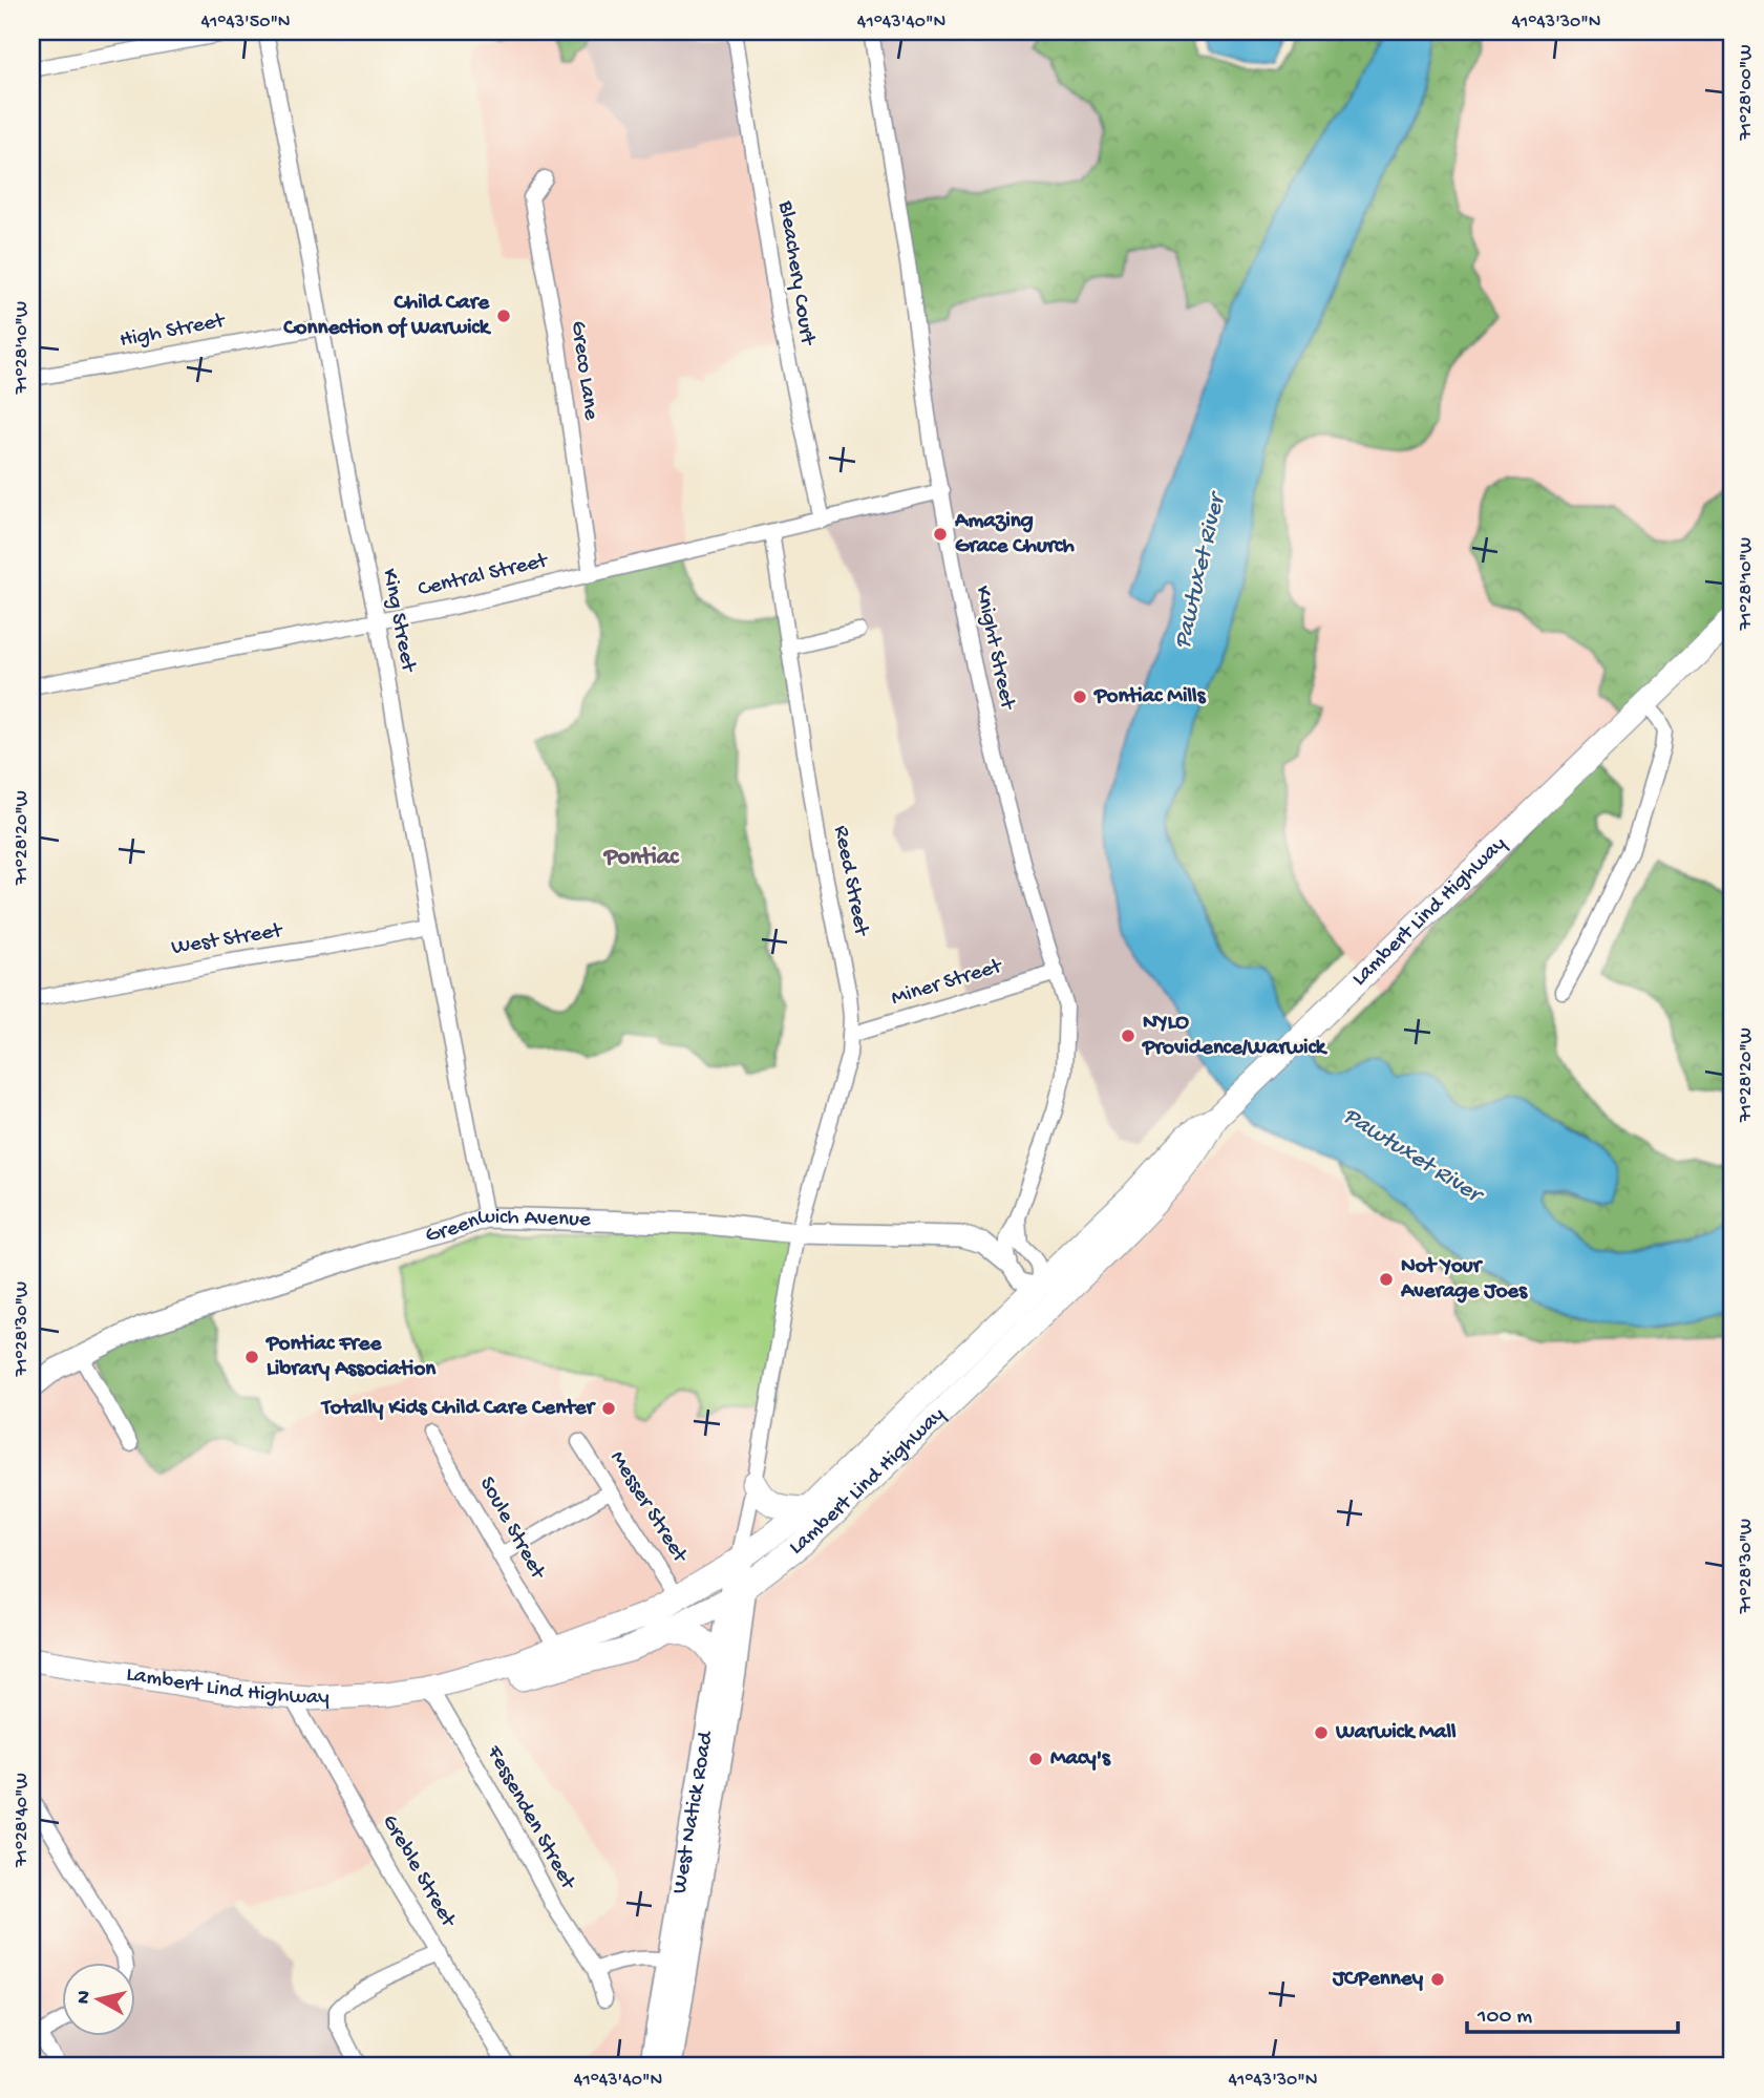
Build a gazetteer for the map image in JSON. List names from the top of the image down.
{
  "streets": {
    "main road": ["Lambert Lind Highway", "West Natick Road"],
    "street": [
      "Bleachery Court",
      "High Street",
      "Greco Lane",
      "Central Street",
      "King Street",
      "Knight Street",
      "Reed Street",
      "West Street",
      "Miner Street",
      "Greenwich Avenue",
      "Messer Street",
      "Soule Street",
      "Fessenden Street",
      "Greble Street"
    ]
  },
  "crossings": [
    ["Bleachery Court", "Central Street"],
    ["High Street", "King Street"],
    ["Greco Lane", "Central Street"],
    ["Central Street", "King Street"],
    ["Central Street", "Knight Street"],
    ["Central Street", "Reed Street"],
    ["King Street", "West Street"],
    ["King Street", "Greenwich Avenue"],
    ["Knight Street", "Miner Street"],
    ["Knight Street", "Greenwich Avenue"],
    ["Reed Street", "Miner Street"],
    ["Reed Street", "Greenwich Avenue"],
    ["Reed Street", "West Natick Road"],
    ["Lambert Lind Highway", "Messer Street"],
    ["Lambert Lind Highway", "West Natick Road"],
    ["Lambert Lind Highway", "Fessenden Street"],
    ["Lambert Lind Highway", "Greble Street"],
    ["Greenwich Avenue", "West Natick Road"]
  ],
  "districts": ["Pontiac"],
  "water": ["Pawtuxet River"],
  "places": [
    "Child Care Connection of Warwick",
    "Amazing Grace Church",
    "Pontiac Mills",
    "NYLO Providence/Warwick",
    "Not Your Average Joes",
    "Pontiac Free Library Association",
    "Totally Kids Child Care Center",
    "Warwick Mall",
    "Macy's",
    "JCPenney"
  ],
  "scale_bar": "100 m",
  "north": "left",
  "coordinates": [
    "41°43'50\"N",
    "41°43'40\"N",
    "41°43'30\"N",
    "71°28'00\"W",
    "71°28'10\"W",
    "71°28'20\"W",
    "71°28'30\"W",
    "71°28'40\"W"
  ]
}
